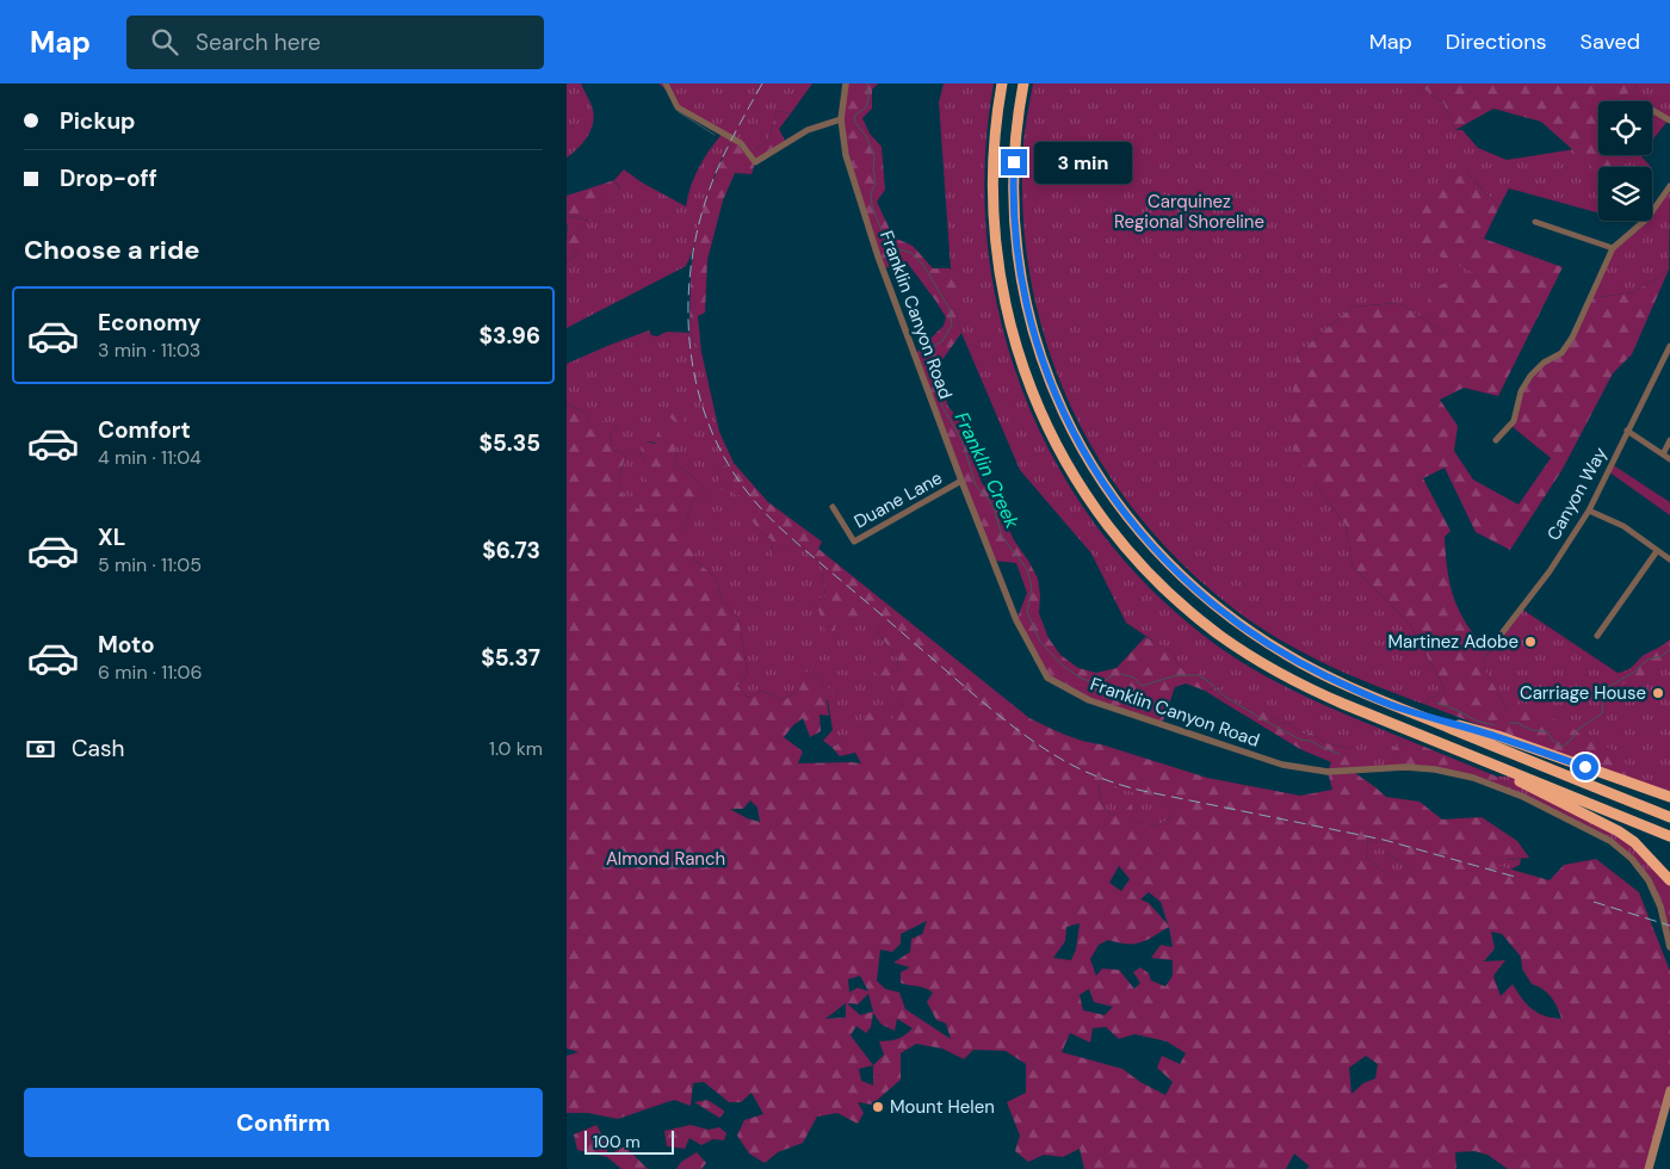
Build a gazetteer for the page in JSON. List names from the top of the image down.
{
  "streets": {
    "street": ["Franklin Canyon Road", "Canyon Way", "Duane Lane"]
  },
  "crossings": [
    ["Franklin Canyon Road", "Duane Lane"]
  ],
  "water": ["Franklin Creek"],
  "parks": ["Carquinez Regional Shoreline", "Almond Ranch"],
  "places": ["Martinez Adobe", "Carriage House", "Mount Helen"],
  "scale_bar": "100 m",
  "page": {
    "header": "Map",
    "search": "Search here",
    "nav": ["Map", "Directions", "Saved"],
    "banner": ["Pickup", "Drop-off"],
    "bubble": "3 min",
    "heading": "Choose a ride",
    "list": [
      {
        "name": "Economy",
        "note": "3 min · 11:03",
        "value": "$3.96"
      },
      {
        "name": "Comfort",
        "note": "4 min · 11:04",
        "value": "$5.35"
      },
      {
        "name": "XL",
        "note": "5 min · 11:05",
        "value": "$6.73"
      },
      {
        "name": "Moto",
        "note": "6 min · 11:06",
        "value": "$5.37"
      }
    ],
    "pay": ["Cash", "1.0 km"],
    "buttons": "Confirm",
    "scale": "100 m"
  }
}
